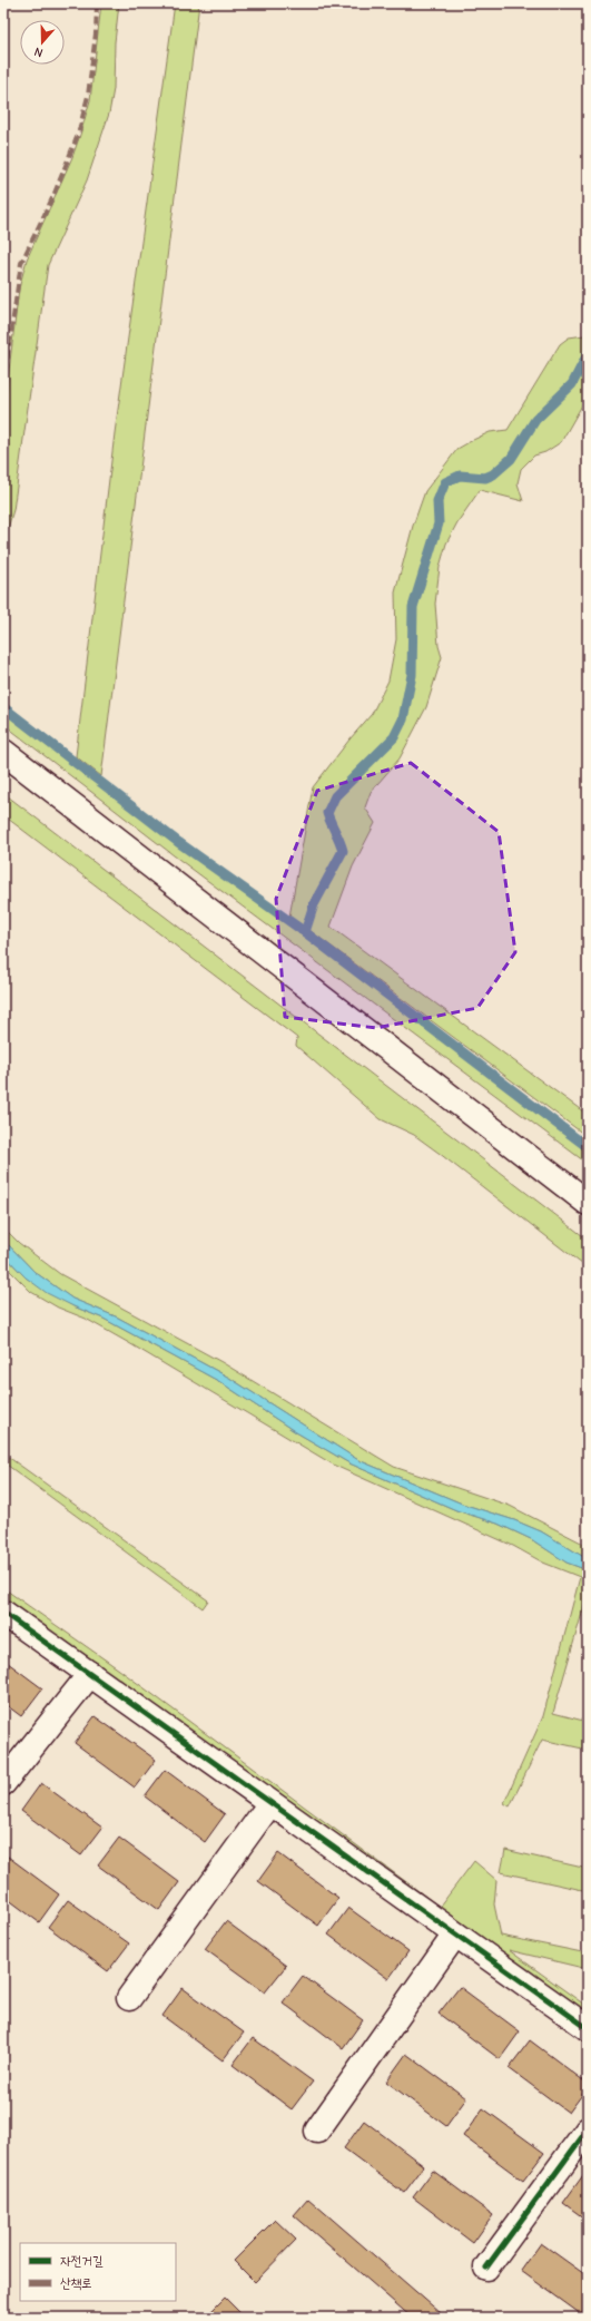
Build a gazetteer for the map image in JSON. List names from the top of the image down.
{
  "legend": ["자전거길", "산책로"],
  "north": "bottom"
}
